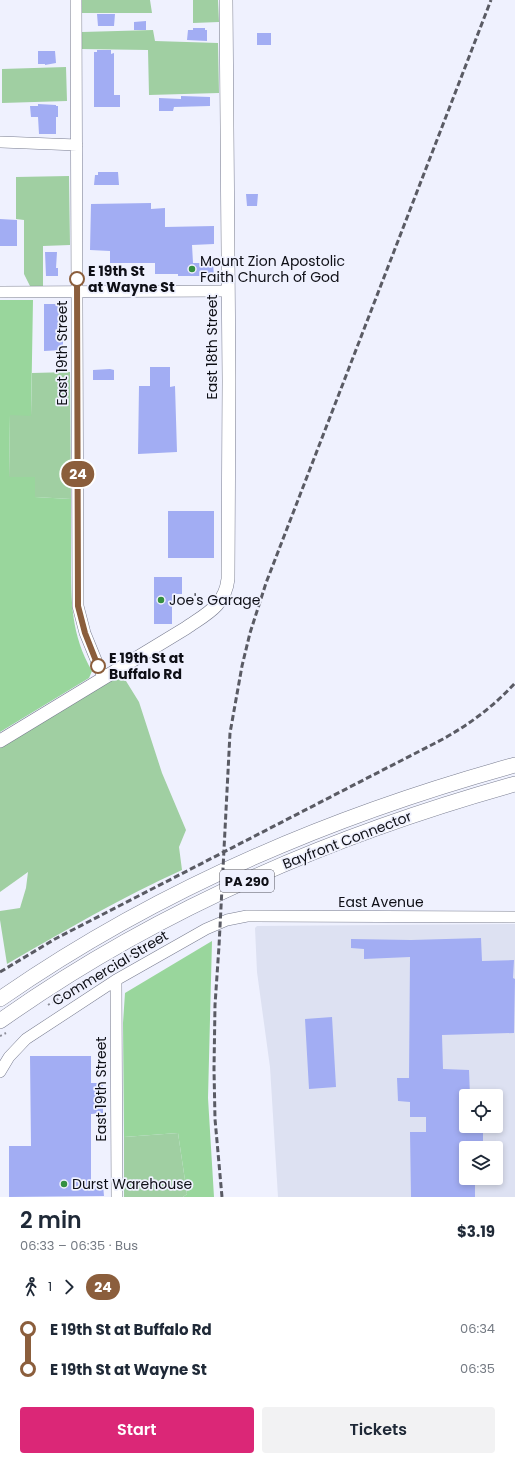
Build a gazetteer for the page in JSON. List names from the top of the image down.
{
  "streets": {
    "highway": ["Bayfront Connector", "PA 290"],
    "main road": ["East 18th Street"],
    "street": ["East 19th Street", "East Avenue", "Commercial Street"]
  },
  "crossings": [
    ["East 18th Street", "East 19th Street"],
    ["East 19th Street", "Commercial Street"],
    ["East Avenue", "Commercial Street"]
  ],
  "places": [
    "Mount Zion Apostolic Faith Church of God",
    "E 19th St at Wayne St",
    "Joe's Garage",
    "E 19th St at Buffalo Rd",
    "Durst Warehouse"
  ],
  "lines": ["bus line 24"],
  "page": {
    "on_map": "24",
    "heading": ["2 min", "06:33 – 06:35 · Bus", "$3.19"],
    "legs": ["1", "24"],
    "list": [
      {
        "name": "E 19th St at Buffalo Rd",
        "value": "06:34"
      },
      {
        "name": "E 19th St at Wayne St",
        "value": "06:35"
      }
    ],
    "buttons": ["Start", "Tickets"]
  }
}
